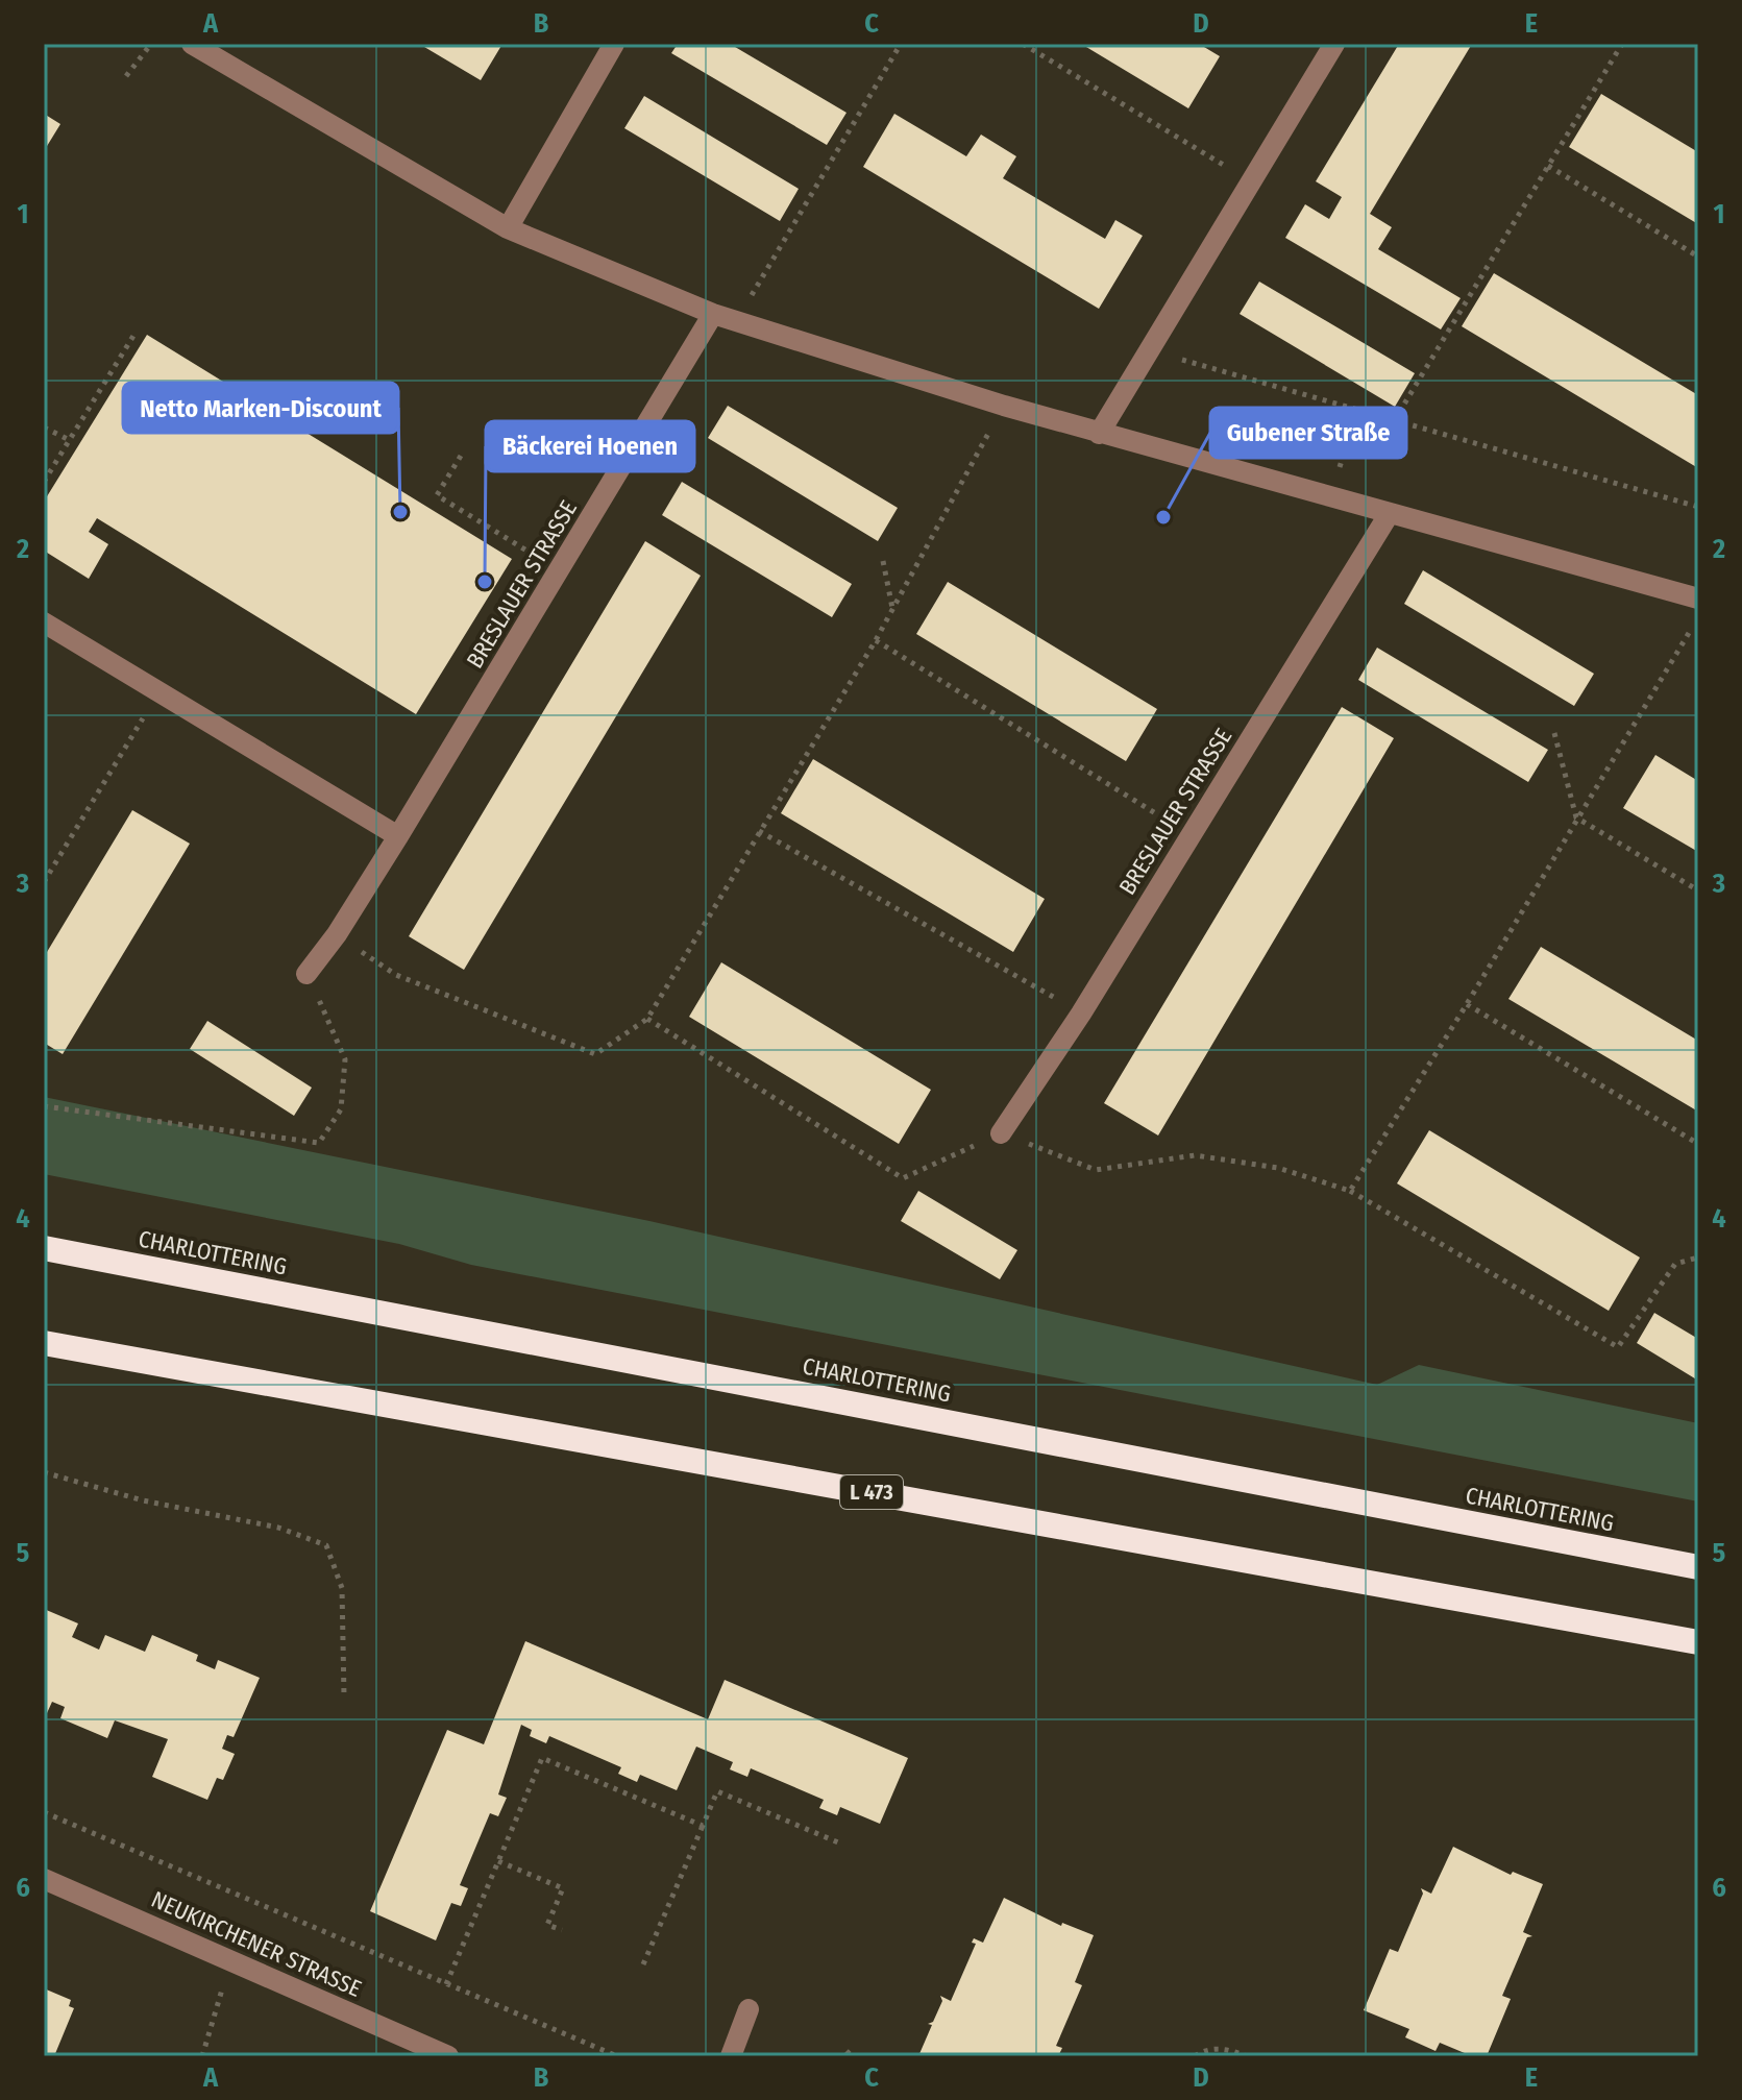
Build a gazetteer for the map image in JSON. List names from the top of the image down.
{
  "streets": {
    "highway": ["CHARLOTTERING", "L 473"],
    "street": ["BRESLAUER STRASSE", "NEUKIRCHENER STRASSE"]
  },
  "places": ["Netto Marken-Discount", "Gubener Straße", "Bäckerei Hoenen"],
  "grid": {
    "columns": [
      "A",
      "B",
      "C",
      "D",
      "E"
    ],
    "rows": [
      "1",
      "2",
      "3",
      "4",
      "5",
      "6"
    ]
  }
}
